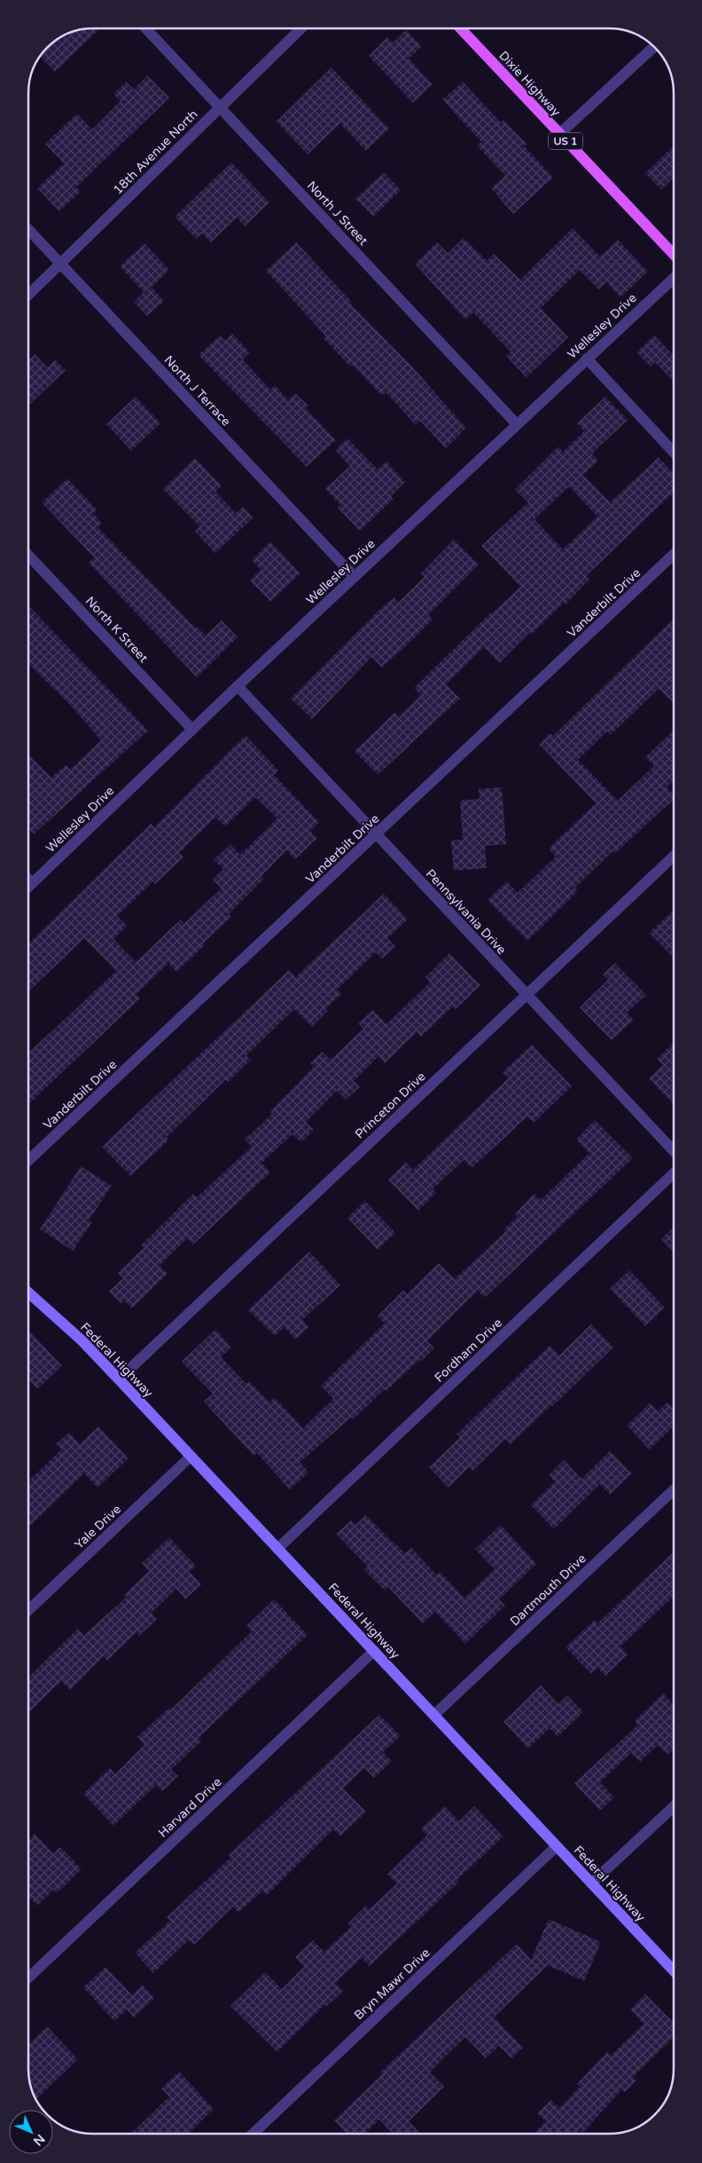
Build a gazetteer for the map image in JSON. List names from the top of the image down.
{
  "streets": {
    "main road": ["Dixie Highway", "US 1", "Federal Highway"],
    "street": [
      "18th Avenue North",
      "North J Street",
      "Wellesley Drive",
      "North J Terrace",
      "Vanderbilt Drive",
      "North K Street",
      "Pennsylvania Drive",
      "Princeton Drive",
      "Fordham Drive",
      "Yale Drive",
      "Dartmouth Drive",
      "Harvard Drive",
      "Bryn Mawr Drive"
    ]
  },
  "crossings": [
    ["18th Avenue North", "North J Street"],
    ["18th Avenue North", "North J Terrace"],
    ["North J Street", "Wellesley Drive"],
    ["Wellesley Drive", "North J Terrace"],
    ["Wellesley Drive", "North K Street"],
    ["Wellesley Drive", "Pennsylvania Drive"],
    ["Vanderbilt Drive", "Pennsylvania Drive"],
    ["Pennsylvania Drive", "Princeton Drive"],
    ["Princeton Drive", "Federal Highway"],
    ["Fordham Drive", "Federal Highway"],
    ["Federal Highway", "Yale Drive"],
    ["Federal Highway", "Dartmouth Drive"],
    ["Federal Highway", "Harvard Drive"],
    ["Federal Highway", "Bryn Mawr Drive"]
  ],
  "north": "bottom right"
}
